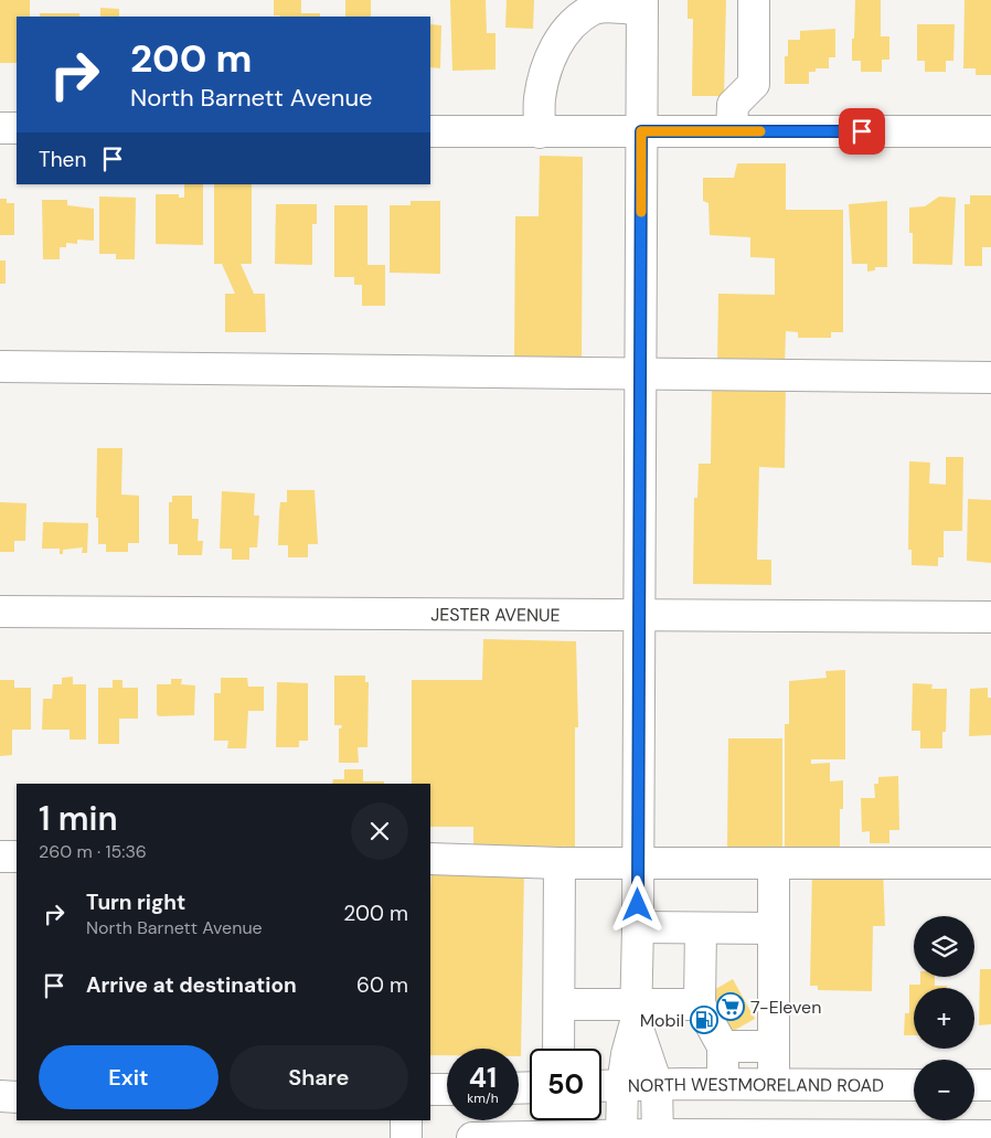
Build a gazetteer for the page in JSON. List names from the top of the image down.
{
  "streets": {
    "main road": ["JESTER AVENUE", "NORTH WESTMORELAND ROAD"]
  },
  "places": {
    "supermarket": ["7-Eleven"],
    "fuel station": ["Mobil"]
  },
  "page": {
    "turn": ["200 m", "North Barnett Avenue"],
    "then": "Then",
    "heading": ["1 min", "260 m · 15:36"],
    "list": [
      {
        "name": "Turn right",
        "note": "North Barnett Avenue",
        "value": "200 m"
      },
      {
        "name": "Arrive at destination",
        "value": "60 m"
      }
    ],
    "map_buttons": ["+", "−"],
    "buttons": ["Exit", "Share"],
    "speed": "41 km/h",
    "limit": "50"
  }
}
